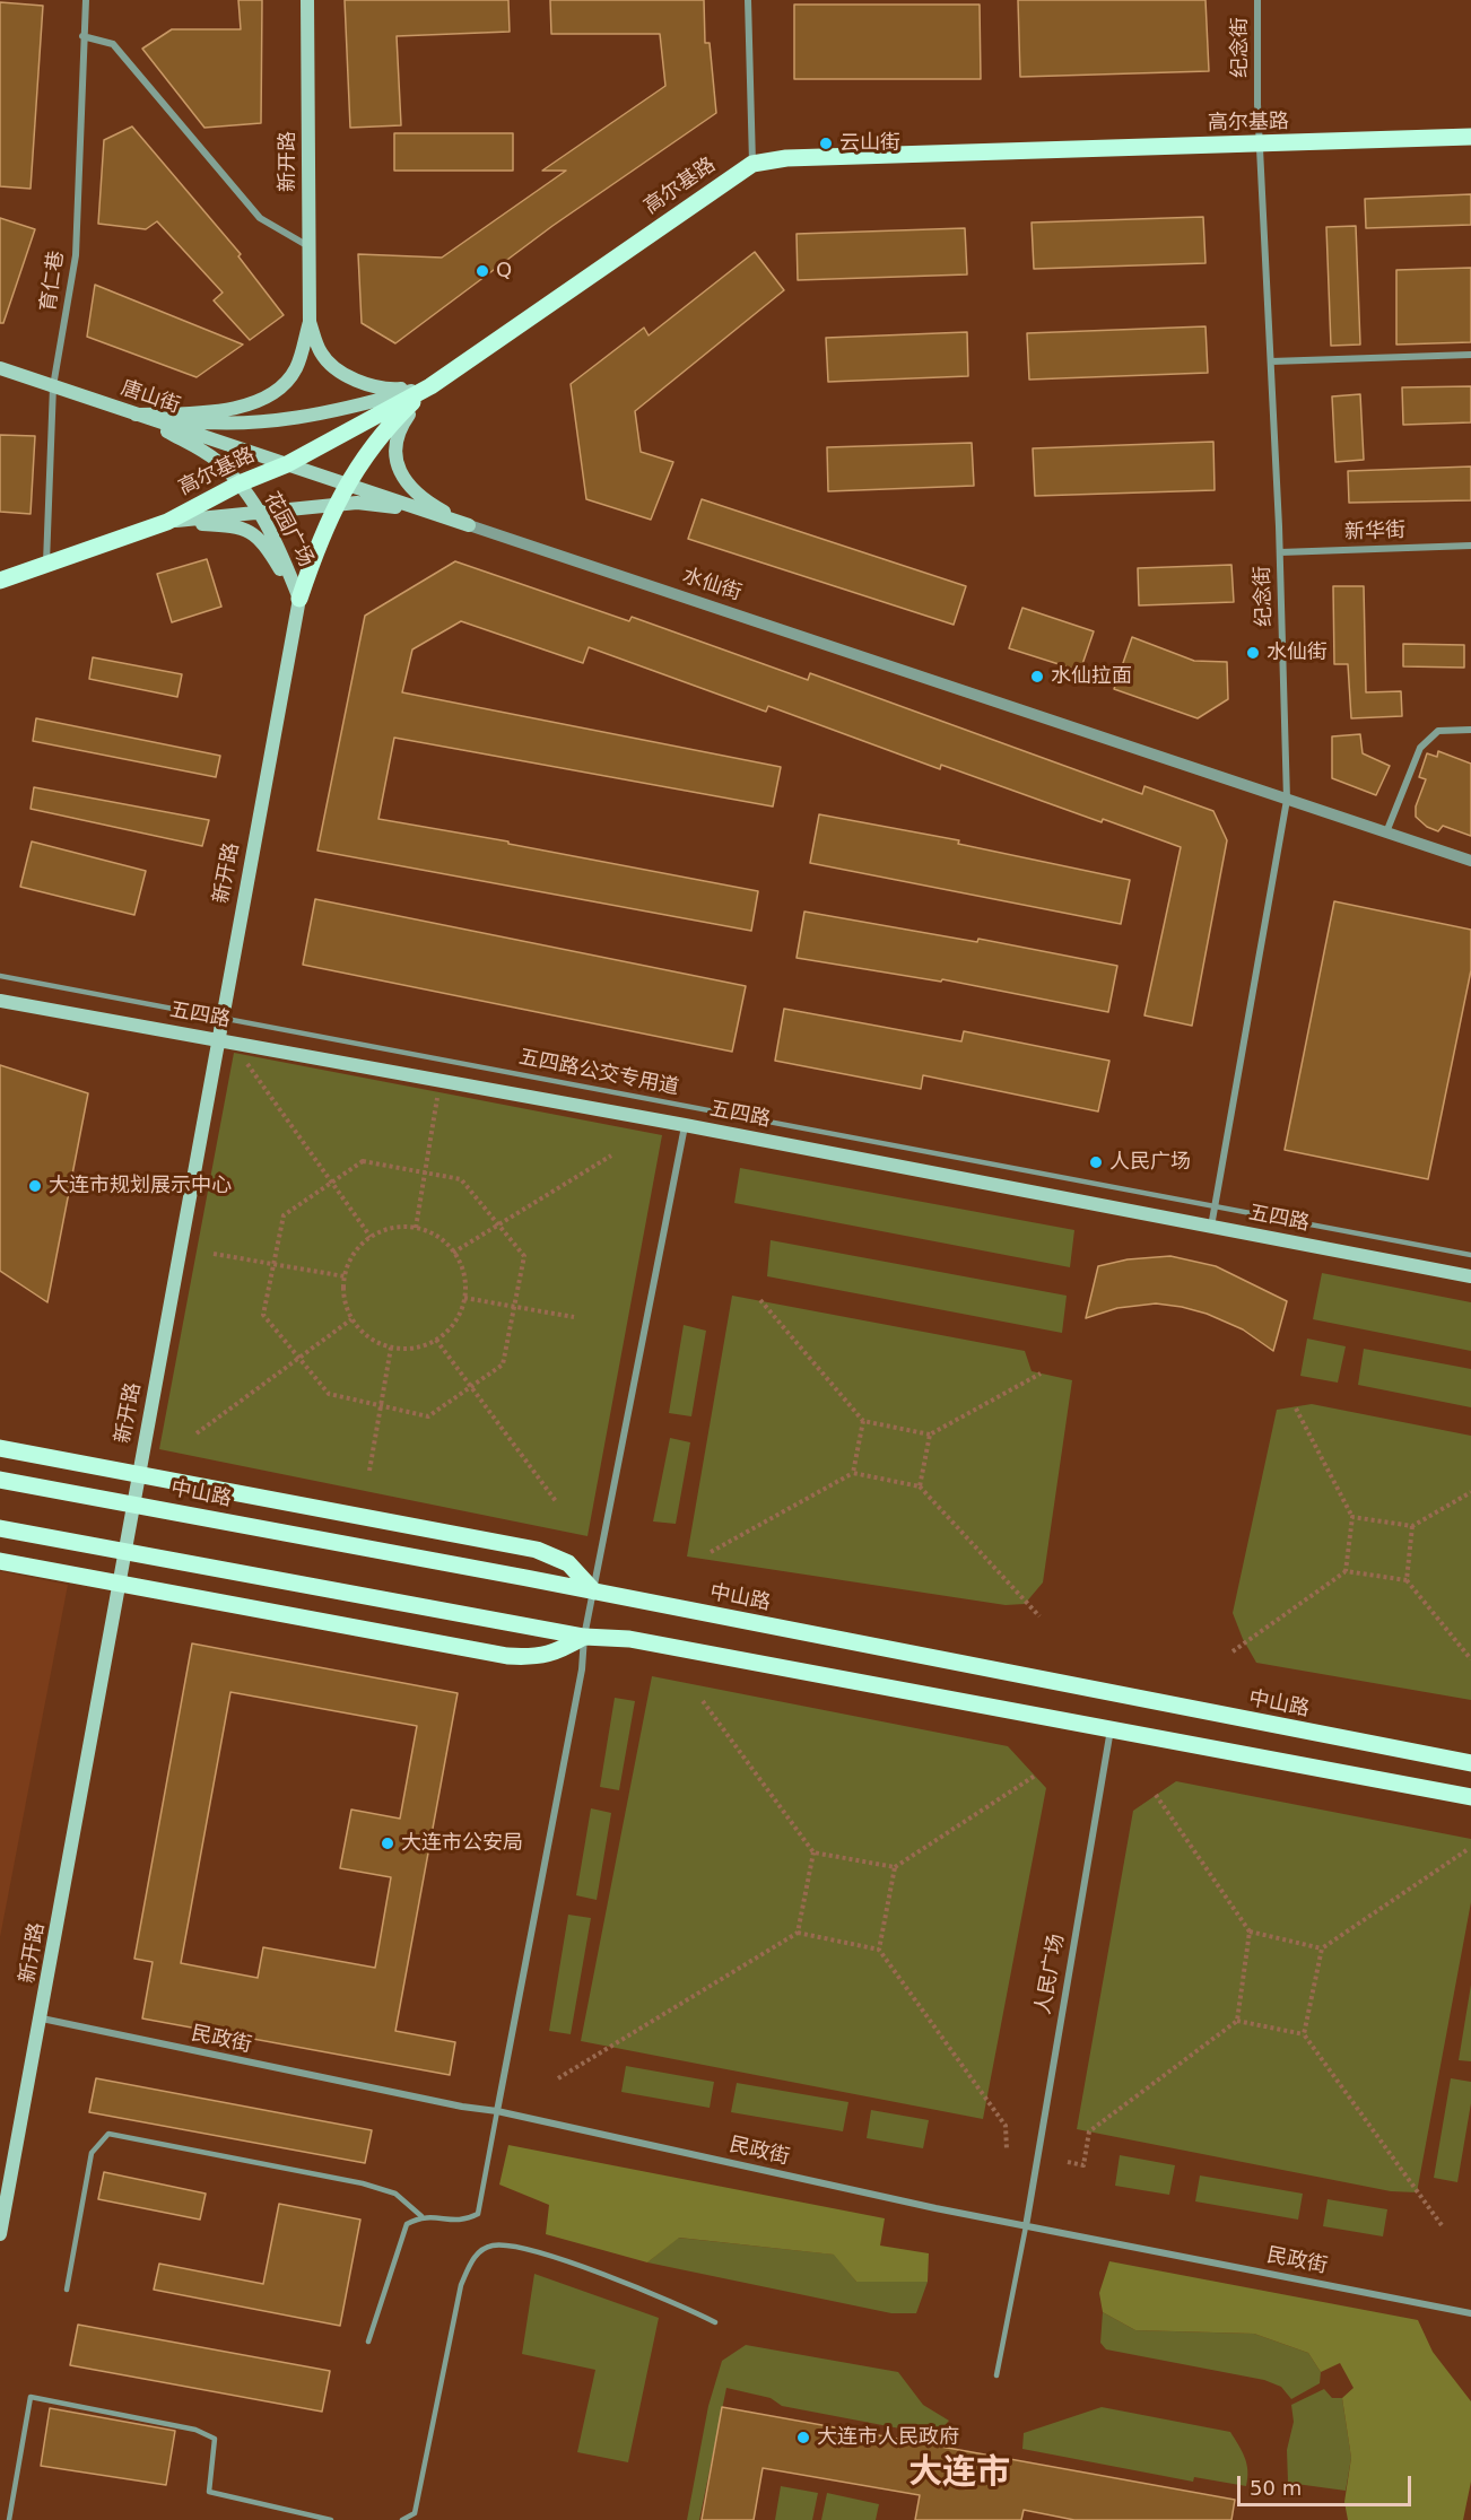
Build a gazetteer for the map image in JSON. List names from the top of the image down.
{
  "streets": {
    "main road": [
      "高尔基路",
      "新开路",
      "唐山街",
      "花园广场",
      "水仙街",
      "五四路",
      "中山路"
    ],
    "street": [
      "纪念街",
      "育仁巷",
      "新华街",
      "人民广场",
      "民政街"
    ],
    "lane": ["五四路公交专用道"]
  },
  "crossings": [
    ["纪念街", "高尔基路"],
    ["纪念街", "新华街"],
    ["纪念街", "水仙街"],
    ["纪念街", "五四路"],
    ["纪念街", "五四路公交专用道"],
    ["高尔基路", "育仁巷"],
    ["高尔基路", "唐山街"],
    ["高尔基路", "花园广场"],
    ["高尔基路", "水仙街"],
    ["新开路", "花园广场"],
    ["新开路", "五四路"],
    ["新开路", "五四路公交专用道"],
    ["新开路", "中山路"],
    ["新开路", "民政街"],
    ["育仁巷", "唐山街"],
    ["唐山街", "花园广场"],
    ["唐山街", "水仙街"],
    ["人民广场", "民政街"]
  ],
  "districts": ["大连市"],
  "places": [
    "云山街",
    "Q",
    "水仙街",
    "水仙拉面",
    "人民广场",
    "大连市规划展示中心",
    "大连市公安局",
    "大连市人民政府"
  ],
  "scale_bar": "50 m"
}
